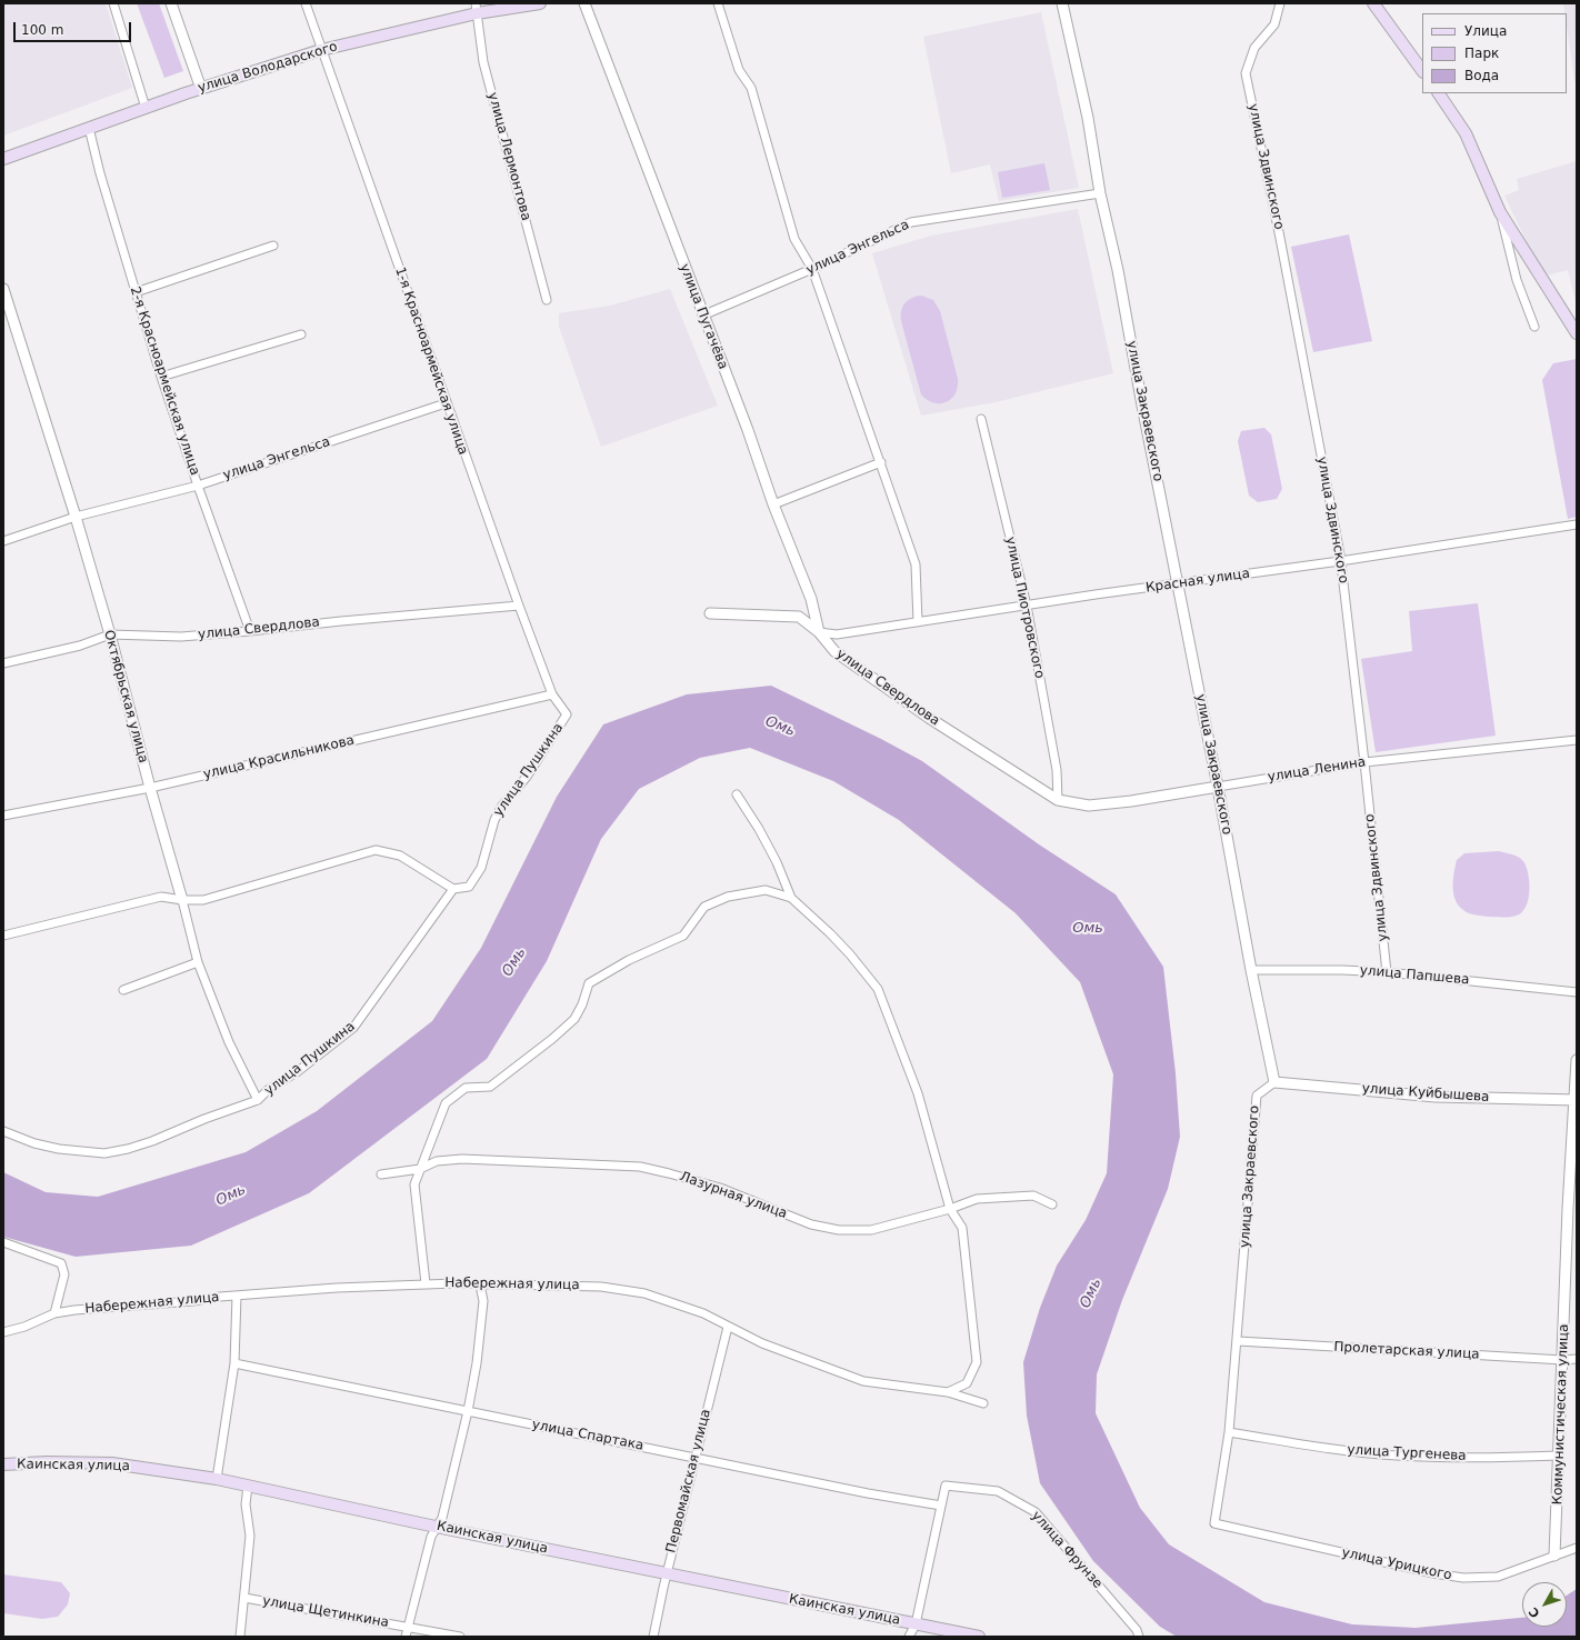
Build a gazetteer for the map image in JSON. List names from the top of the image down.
{
  "streets": {
    "main road": ["улица Володарского", "Каинская улица"],
    "street": [
      "улица Лермонтова",
      "улица Здвинского",
      "улица Энгельса",
      "улица Пугачёва",
      "1-я Красноармейская улица",
      "2-я Красноармейская улица",
      "улица Закраевского",
      "Красная улица",
      "улица Пиотровского",
      "улица Свердлова",
      "Октябрьская улица",
      "улица Красильникова",
      "улица Пушкина",
      "улица Ленина",
      "улица Папшева",
      "улица Куйбышева",
      "Лазурная улица",
      "Набережная улица",
      "Пролетарская улица",
      "Коммунистическая улица",
      "улица Спартака",
      "улица Тургенева",
      "Первомайская улица",
      "улица Фрунзе",
      "улица Урицкого",
      "улица Щетинкина"
    ]
  },
  "crossings": [
    ["улица Володарского", "улица Лермонтова"],
    ["улица Володарского", "1-я Красноармейская улица"],
    ["улица Володарского", "2-я Красноармейская улица"],
    ["улица Здвинского", "Красная улица"],
    ["улица Здвинского", "улица Ленина"],
    ["улица Здвинского", "улица Папшева"],
    ["улица Энгельса", "улица Пугачёва"],
    ["улица Энгельса", "1-я Красноармейская улица"],
    ["улица Энгельса", "2-я Красноармейская улица"],
    ["улица Энгельса", "улица Закраевского"],
    ["улица Энгельса", "Октябрьская улица"],
    ["улица Пугачёва", "Красная улица"],
    ["улица Пугачёва", "улица Свердлова"],
    ["1-я Красноармейская улица", "улица Свердлова"],
    ["1-я Красноармейская улица", "улица Красильникова"],
    ["1-я Красноармейская улица", "улица Пушкина"],
    ["2-я Красноармейская улица", "улица Свердлова"],
    ["улица Закраевского", "Красная улица"],
    ["улица Закраевского", "улица Ленина"],
    ["улица Закраевского", "улица Папшева"],
    ["улица Закраевского", "улица Куйбышева"],
    ["улица Закраевского", "Пролетарская улица"],
    ["улица Закраевского", "улица Тургенева"],
    ["улица Закраевского", "улица Урицкого"],
    ["Красная улица", "улица Пиотровского"],
    ["Красная улица", "улица Свердлова"],
    ["улица Пиотровского", "улица Свердлова"],
    ["улица Пиотровского", "улица Ленина"],
    ["улица Свердлова", "Октябрьская улица"],
    ["улица Свердлова", "улица Ленина"],
    ["Октябрьская улица", "улица Красильникова"],
    ["Октябрьская улица", "улица Пушкина"],
    ["улица Куйбышева", "Коммунистическая улица"],
    ["Набережная улица", "Первомайская улица"],
    ["Пролетарская улица", "Коммунистическая улица"],
    ["Коммунистическая улица", "улица Тургенева"],
    ["Коммунистическая улица", "улица Урицкого"],
    ["улица Спартака", "Первомайская улица"],
    ["улица Спартака", "улица Фрунзе"],
    ["Каинская улица", "Первомайская улица"],
    ["Каинская улица", "улица Фрунзе"]
  ],
  "water": ["Омь"],
  "legend": ["Улица", "Парк", "Вода"],
  "scale_bar": "100 m",
  "north": "bottom left"
}
